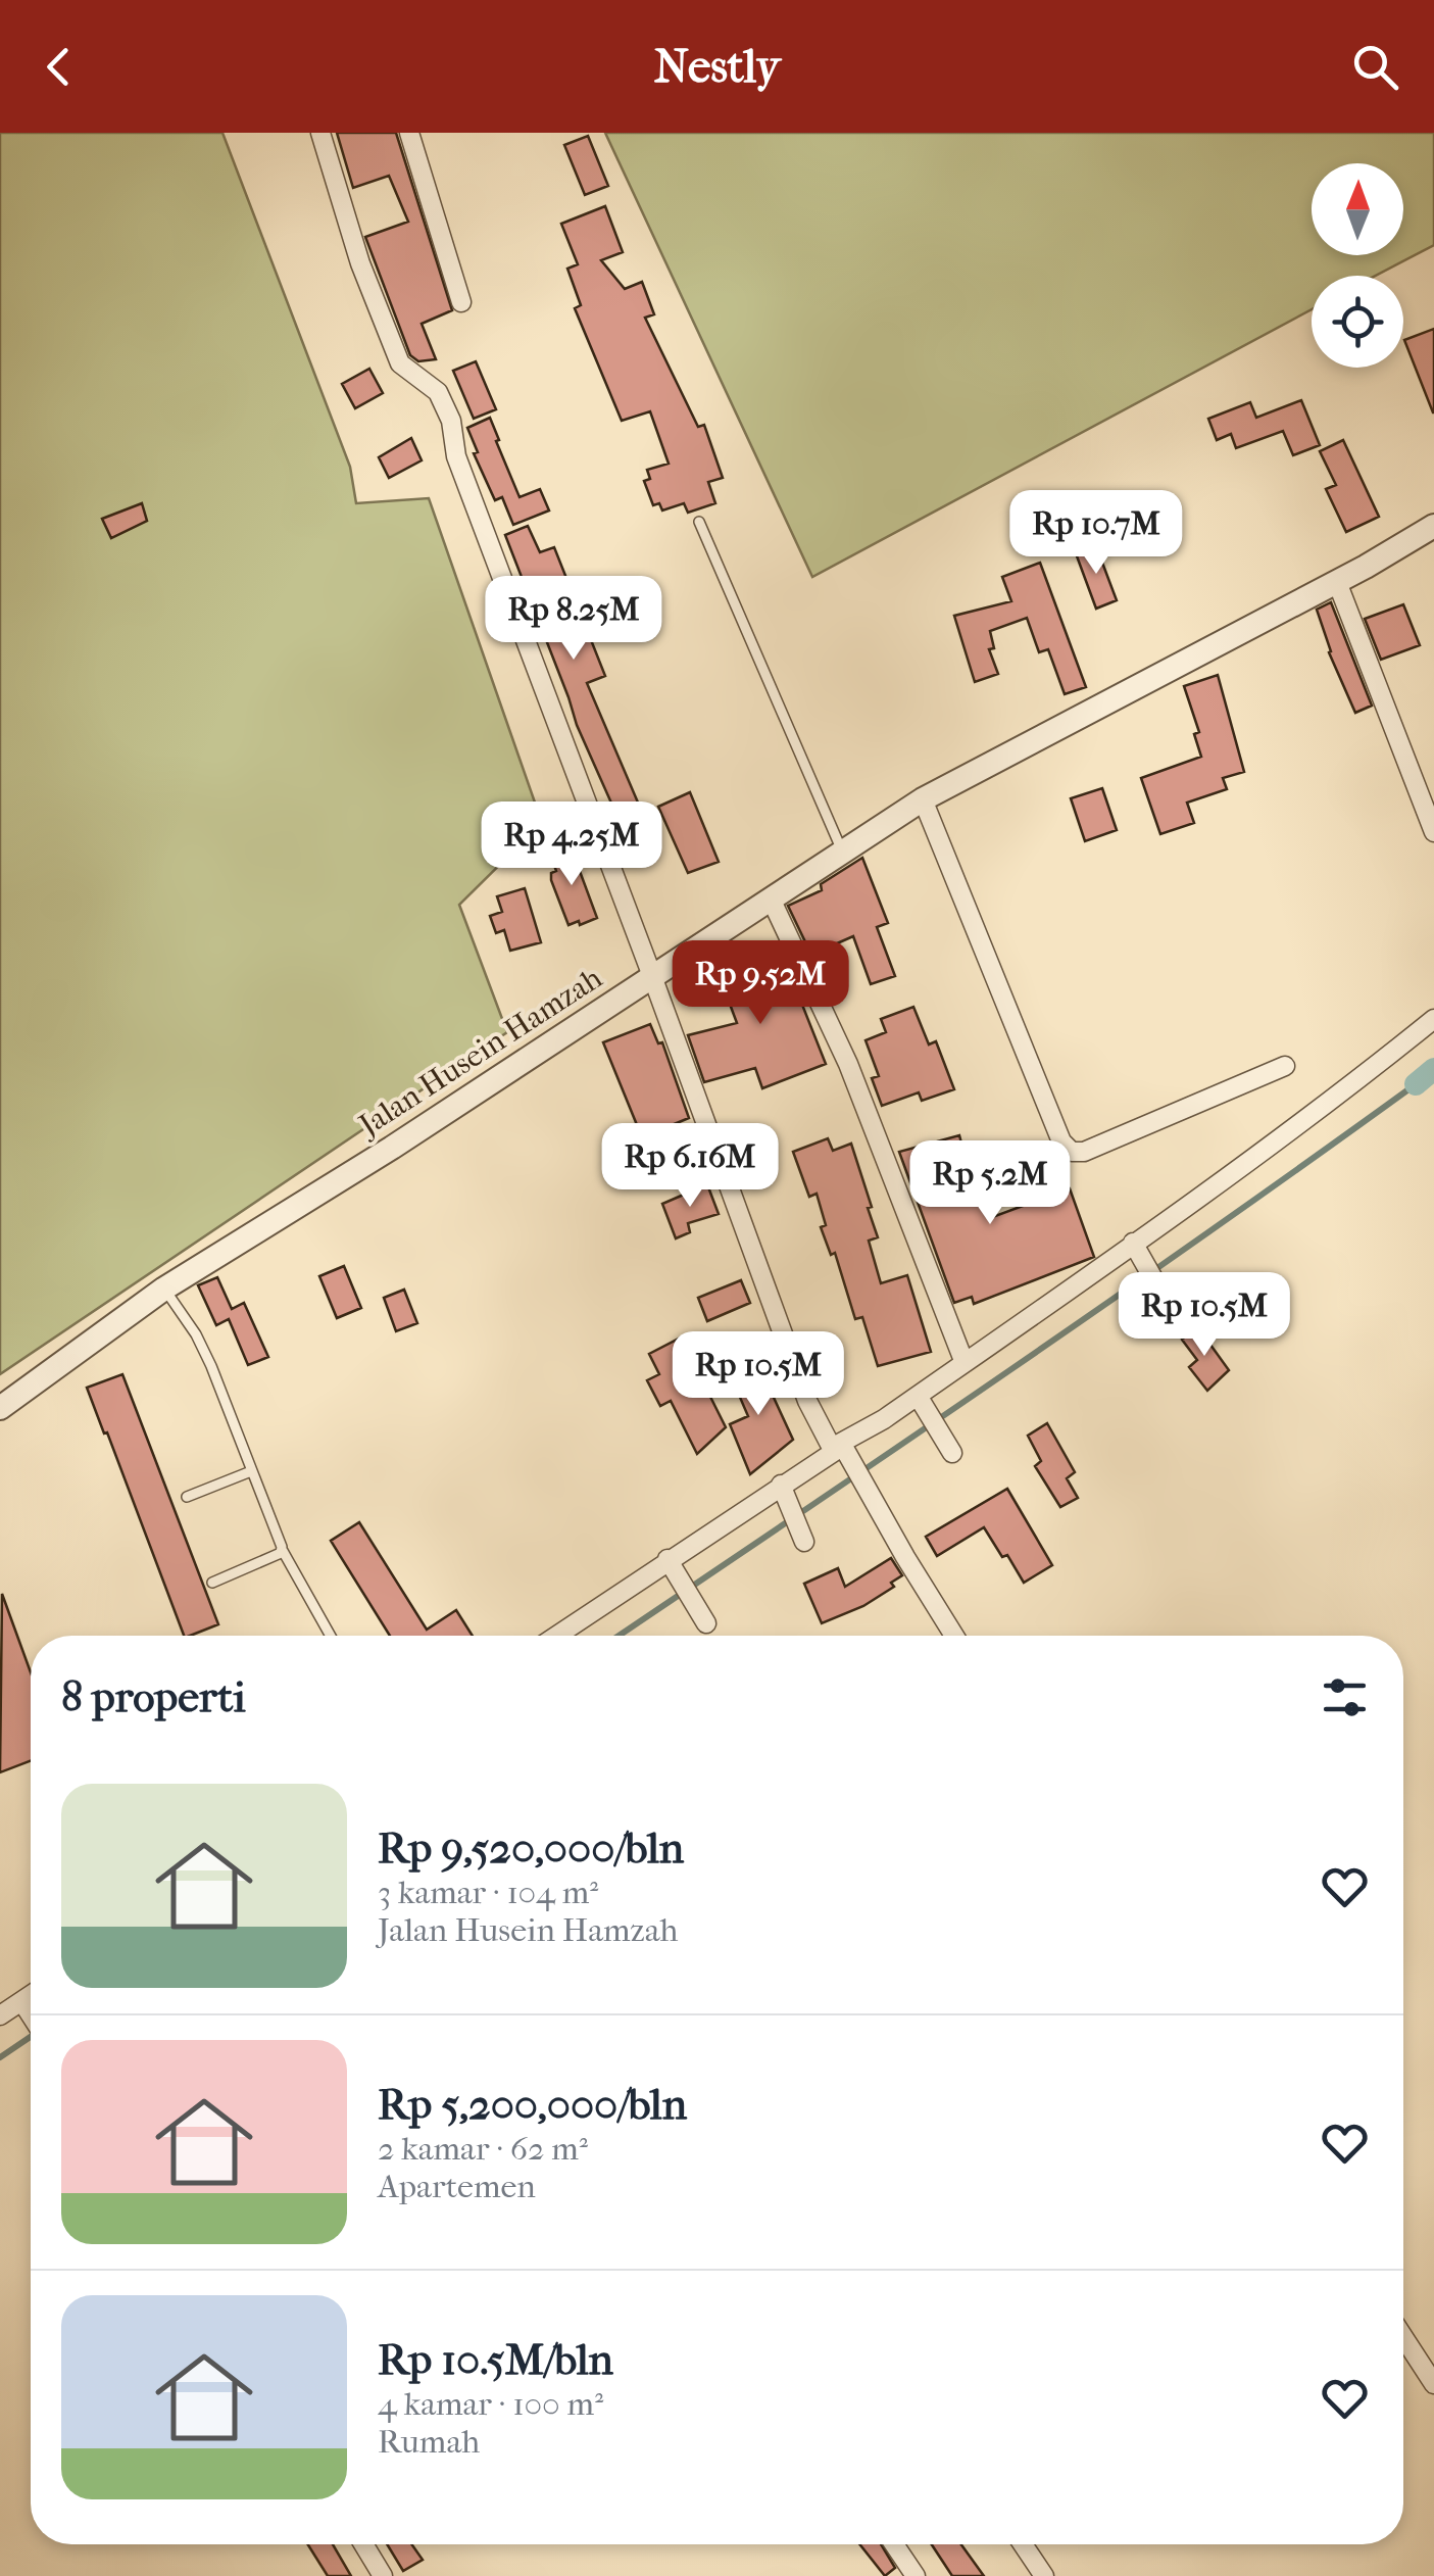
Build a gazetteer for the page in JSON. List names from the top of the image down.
{
  "streets": {
    "street": ["Jalan Husein Hamzah"]
  },
  "north": "top",
  "page": {
    "header": "Nestly",
    "price": [
      "Rp 10.7M",
      "Rp 8.25M",
      "Rp 4.25M",
      "Rp 9.52M",
      "Rp 6.16M",
      "Rp 5.2M",
      "Rp 10.5M",
      "Rp 10.5M"
    ],
    "heading": "8 properti",
    "list": [
      {
        "name": "Rp 9,520,000/bln",
        "note": "3 kamar · 104 m² · Jalan Husein Hamzah"
      },
      {
        "name": "Rp 5,200,000/bln",
        "note": "2 kamar · 62 m² · Apartemen"
      },
      {
        "name": "Rp 10.5M/bln",
        "note": "4 kamar · 100 m² · Rumah"
      }
    ]
  }
}
